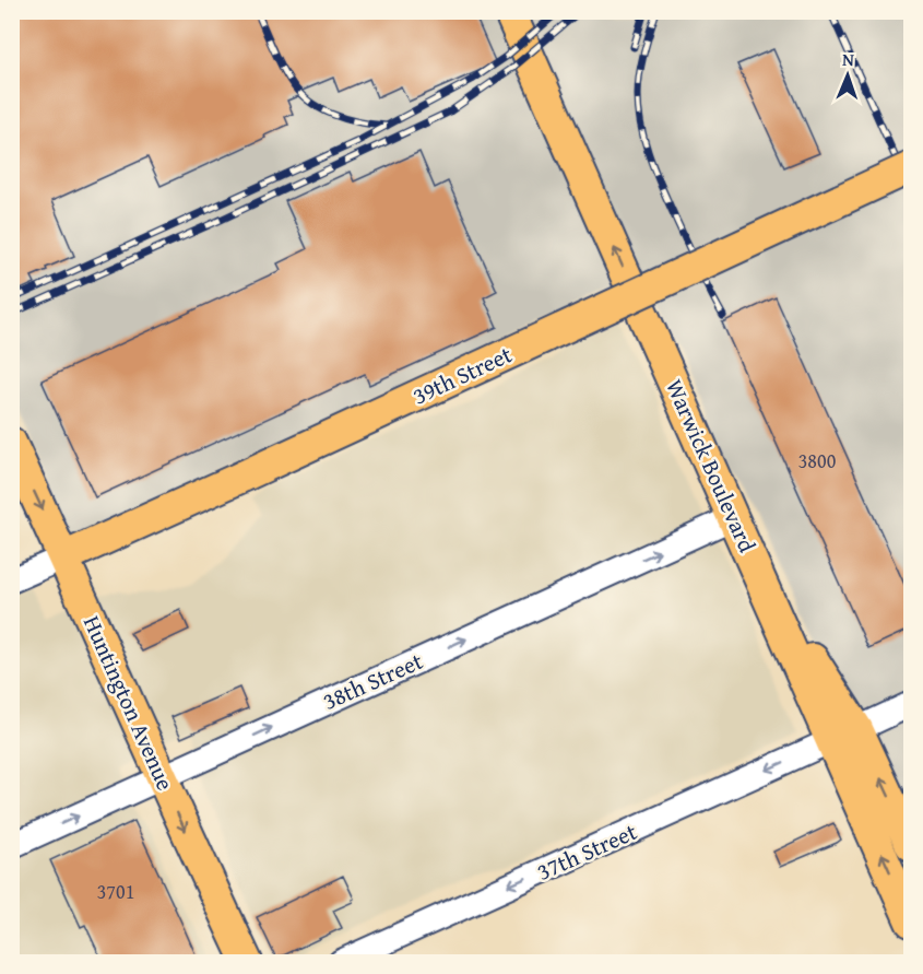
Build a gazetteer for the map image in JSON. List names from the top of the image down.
{
  "streets": {
    "main road": ["39th Street", "Warwick Boulevard", "Huntington Avenue"],
    "street": ["38th Street", "37th Street"]
  },
  "crossings": [
    ["39th Street", "Huntington Avenue"],
    ["Warwick Boulevard", "38th Street"],
    ["Warwick Boulevard", "37th Street"],
    ["38th Street", "Huntington Avenue"]
  ],
  "one_way": [
    "Warwick Boulevard",
    "38th Street",
    "Huntington Avenue",
    "37th Street"
  ],
  "house_numbers": ["3800", "3701"],
  "north": "top"
}
